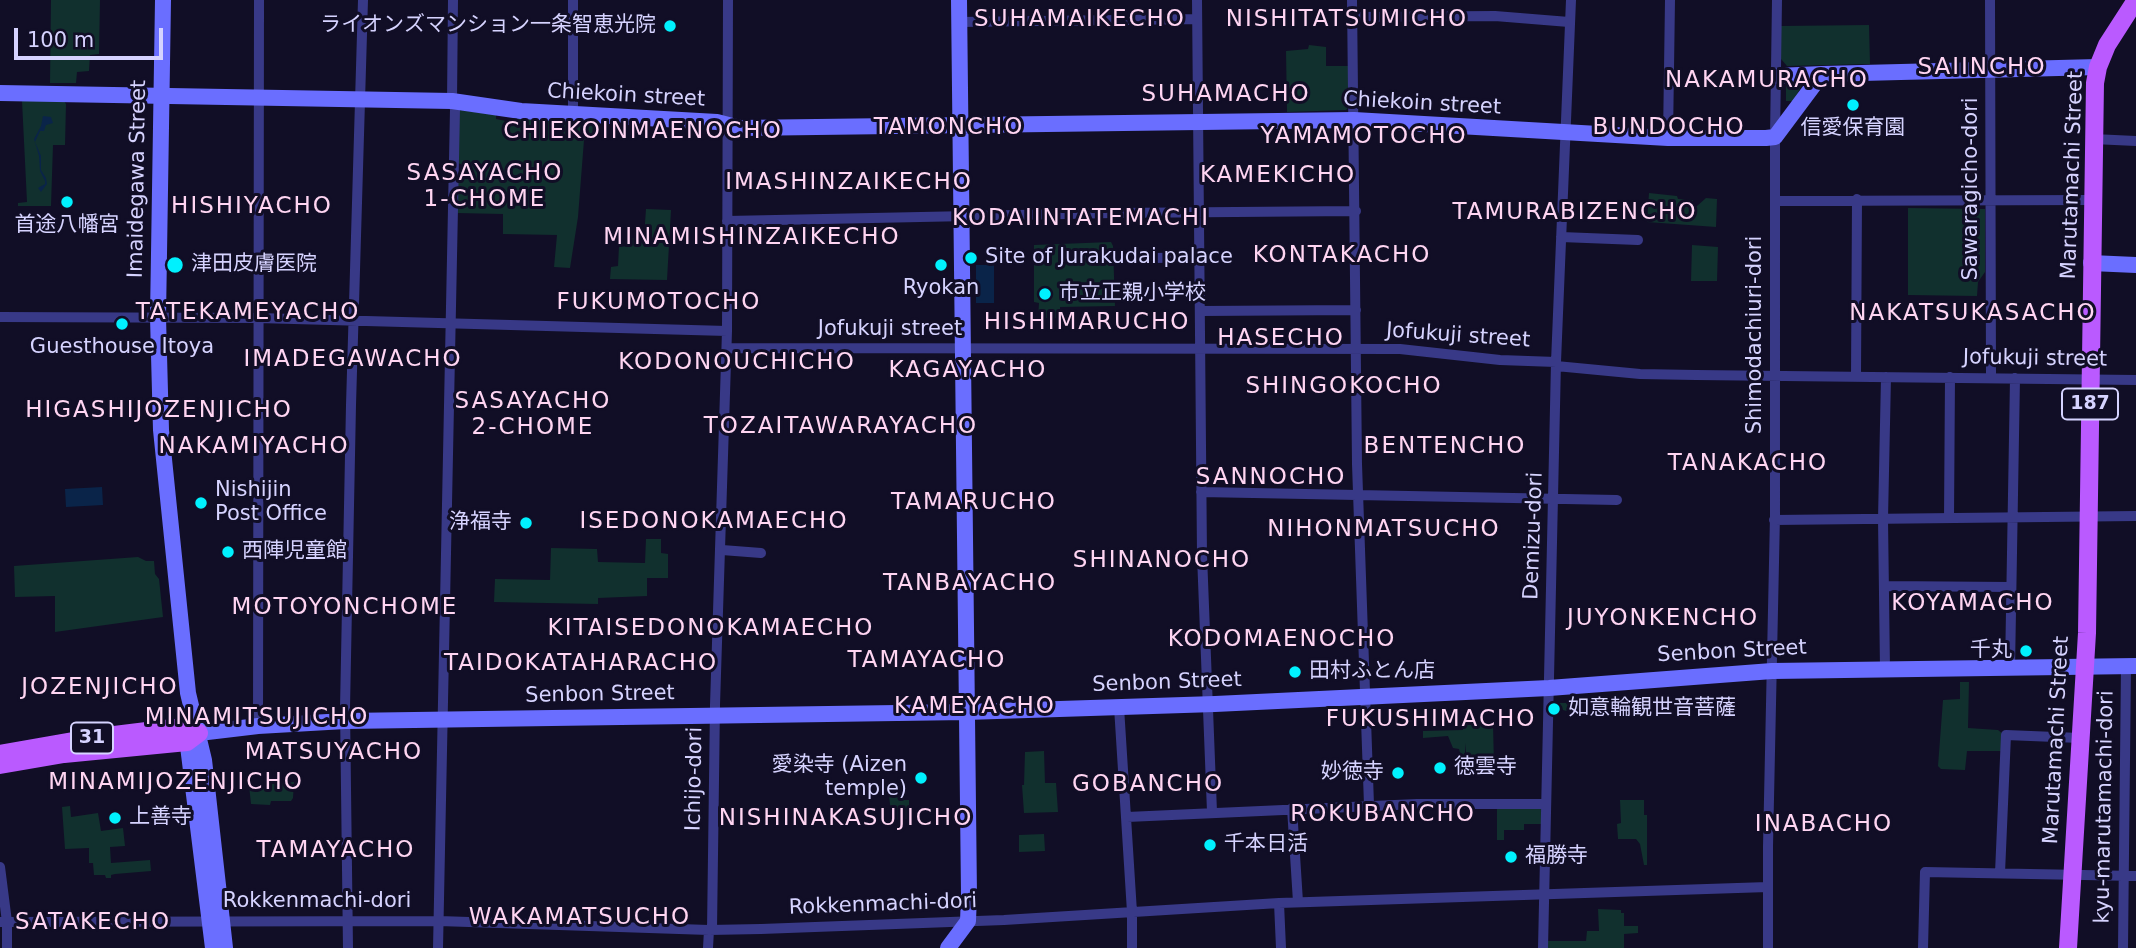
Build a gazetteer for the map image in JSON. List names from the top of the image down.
{
  "streets": {
    "main road": [
      "Marutamachi Street",
      "187",
      "Senbon Street",
      "31"
    ],
    "street": [
      "Chiekoin street",
      "Imaidegawa Street",
      "Sawaragicho-dori",
      "Jofukuji street",
      "Shimodachiuri-dori",
      "Demizu-dori",
      "Ichijo-dori",
      "kyu-marutamachi-dori",
      "Rokkenmachi-dori"
    ]
  },
  "crossings": [
    ["Chiekoin street", "Imaidegawa Street"],
    ["Chiekoin street", "Shimodachiuri-dori"],
    ["Chiekoin street", "Demizu-dori"],
    ["Chiekoin street", "Ichijo-dori"],
    ["Marutamachi Street", "Jofukuji street"],
    ["Marutamachi Street", "Senbon Street"],
    ["Imaidegawa Street", "Senbon Street"],
    ["Imaidegawa Street", "Rokkenmachi-dori"],
    ["Sawaragicho-dori", "Jofukuji street"],
    ["Jofukuji street", "Shimodachiuri-dori"],
    ["Jofukuji street", "Demizu-dori"],
    ["Jofukuji street", "Ichijo-dori"],
    ["Shimodachiuri-dori", "Senbon Street"],
    ["Shimodachiuri-dori", "Rokkenmachi-dori"],
    ["Demizu-dori", "Senbon Street"],
    ["Demizu-dori", "Rokkenmachi-dori"],
    ["Senbon Street", "Ichijo-dori"],
    ["Senbon Street", "kyu-marutamachi-dori"],
    ["Ichijo-dori", "Rokkenmachi-dori"]
  ],
  "districts": [
    "SUHAMAIKECHO",
    "NISHITATSUMICHO",
    "SAIINCHO",
    "NAKAMURACHO",
    "SUHAMACHO",
    "TAMONCHO",
    "BUNDOCHO",
    "CHIEKOINMAENOCHO",
    "YAMAMOTOCHO",
    "SASAYACHO 1-CHOME",
    "KAMEKICHO",
    "IMASHINZAIKECHO",
    "HISHIYACHO",
    "TAMURABIZENCHO",
    "KODAIINTATEMACHI",
    "MINAMISHINZAIKECHO",
    "KONTAKACHO",
    "FUKUMOTOCHO",
    "TATEKAMEYACHO",
    "NAKATSUKASACHO",
    "HISHIMARUCHO",
    "HASECHO",
    "IMADEGAWACHO",
    "KODONOUCHICHO",
    "KAGAYACHO",
    "SHINGOKOCHO",
    "SASAYACHO 2-CHOME",
    "HIGASHIJOZENJICHO",
    "TOZAITAWARAYACHO",
    "NAKAMIYACHO",
    "BENTENCHO",
    "TANAKACHO",
    "SANNOCHO",
    "TAMARUCHO",
    "ISEDONOKAMAECHO",
    "NIHONMATSUCHO",
    "SHINANOCHO",
    "TANBAYACHO",
    "KOYAMACHO",
    "MOTOYONCHOME",
    "JUYONKENCHO",
    "KITAISEDONOKAMAECHO",
    "KODOMAENOCHO",
    "TAMAYACHO",
    "TAIDOKATAHARACHO",
    "JOZENJICHO",
    "KAMEYACHO",
    "MINAMITSUJICHO",
    "FUKUSHIMACHO",
    "MATSUYACHO",
    "MINAMIJOZENJICHO",
    "GOBANCHO",
    "ROKUBANCHO",
    "NISHINAKASUJICHO",
    "INABACHO",
    "TAMAYACHO",
    "WAKAMATSUCHO",
    "SATAKECHO"
  ],
  "places": [
    "ライオンズマンション一条智恵光院",
    "信愛保育園",
    "首途八幡宮",
    "Site of Jurakudai palace",
    "津田皮膚医院",
    "Ryokan",
    "市立正親小学校",
    "Guesthouse Itoya",
    "Nishijin Post Office",
    "浄福寺",
    "西陣児童館",
    "千丸",
    "田村ふとん店",
    "如意輪観世音菩薩",
    "徳雲寺",
    "妙徳寺",
    "愛染寺 (Aizen temple)",
    "上善寺",
    "千本日活",
    "福勝寺"
  ],
  "scale_bar": "100 m"
}
